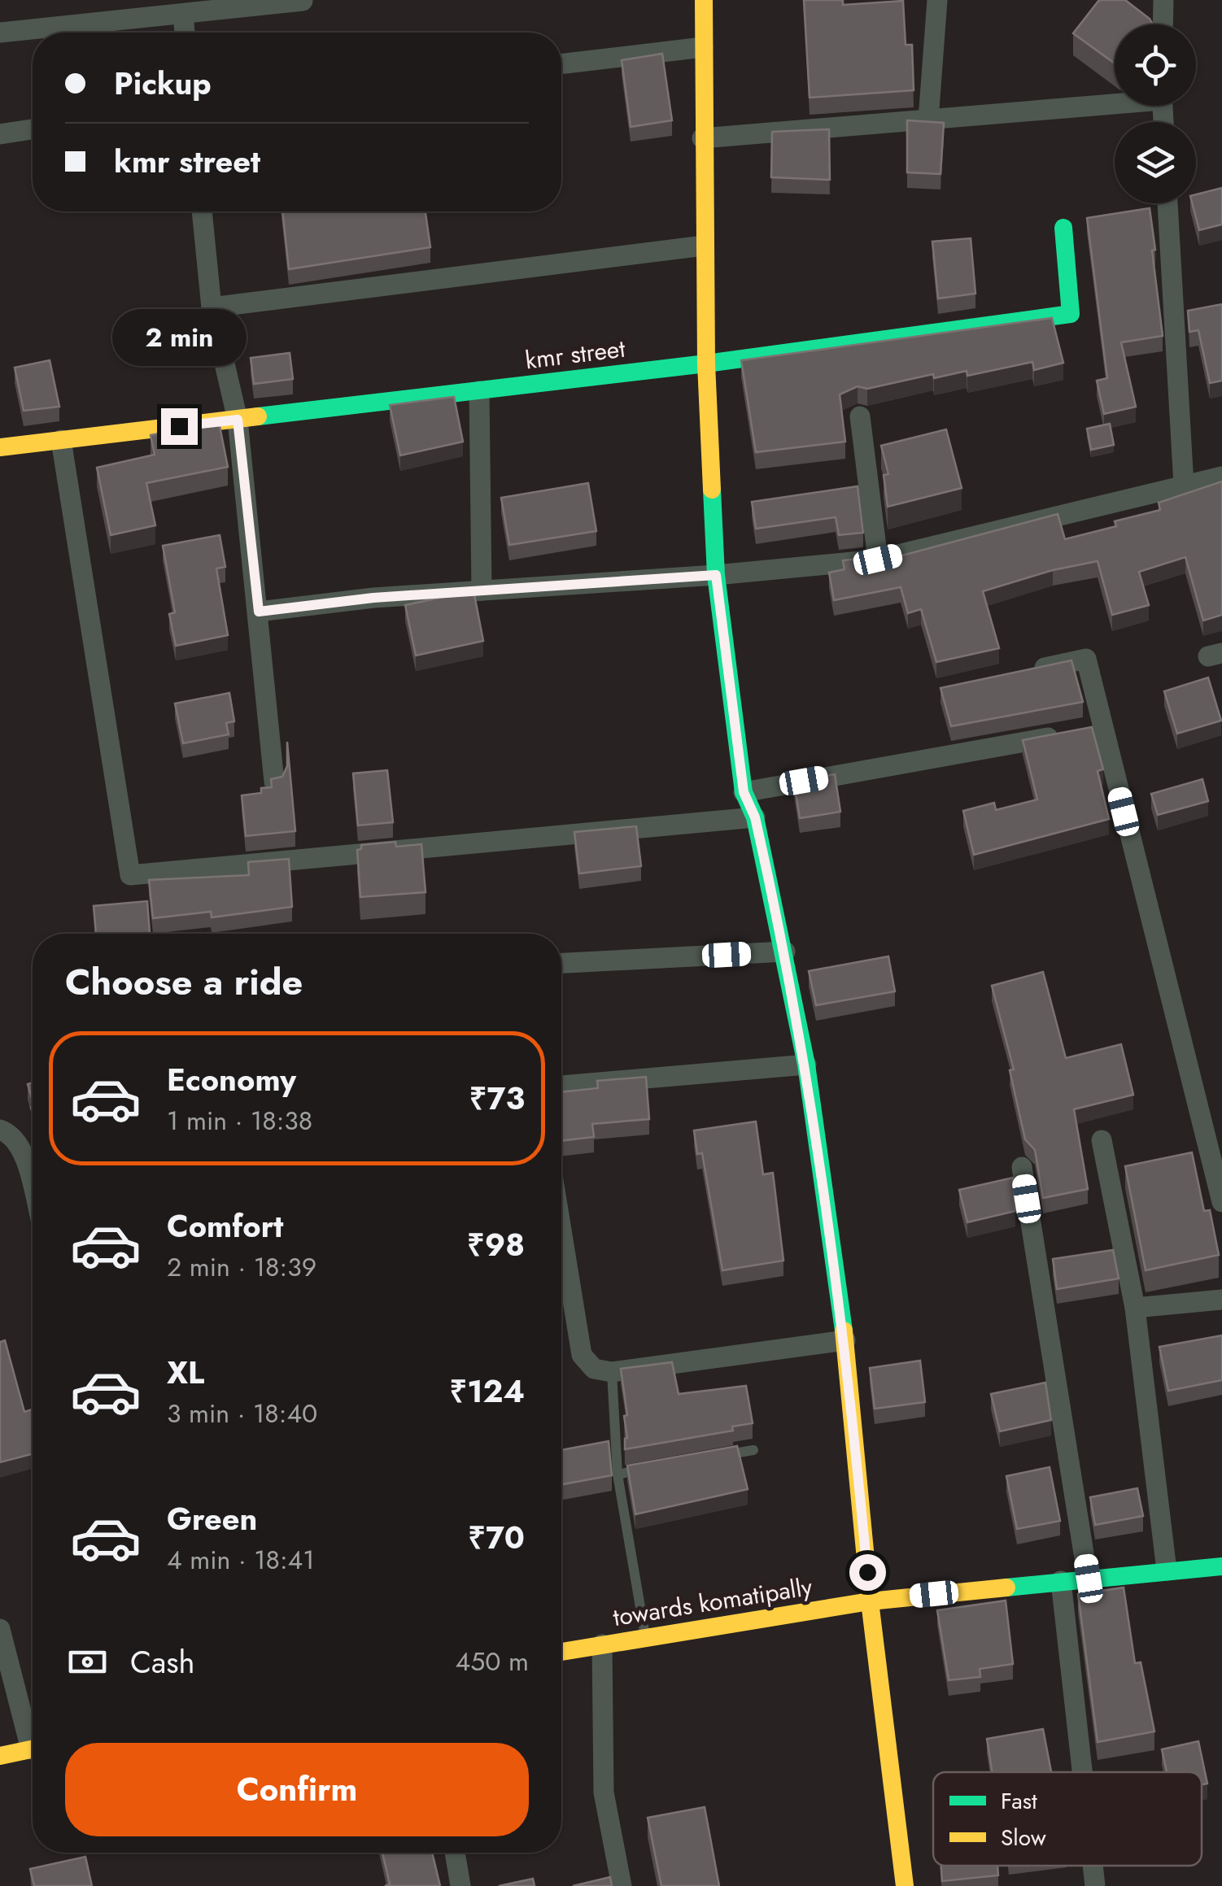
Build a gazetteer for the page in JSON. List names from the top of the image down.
{
  "streets": {
    "street": ["kmr street", "towards komatipally"]
  },
  "legend": ["Fast", "Slow"],
  "page": {
    "banner": ["Pickup", "kmr street"],
    "bubble": "2 min",
    "heading": "Choose a ride",
    "list": [
      {
        "name": "Economy",
        "note": "1 min · 18:38",
        "value": "₹73"
      },
      {
        "name": "Comfort",
        "note": "2 min · 18:39",
        "value": "₹98"
      },
      {
        "name": "XL",
        "note": "3 min · 18:40",
        "value": "₹124"
      },
      {
        "name": "Green",
        "note": "4 min · 18:41",
        "value": "₹70"
      }
    ],
    "pay": ["Cash", "450 m"],
    "buttons": "Confirm"
  }
}
